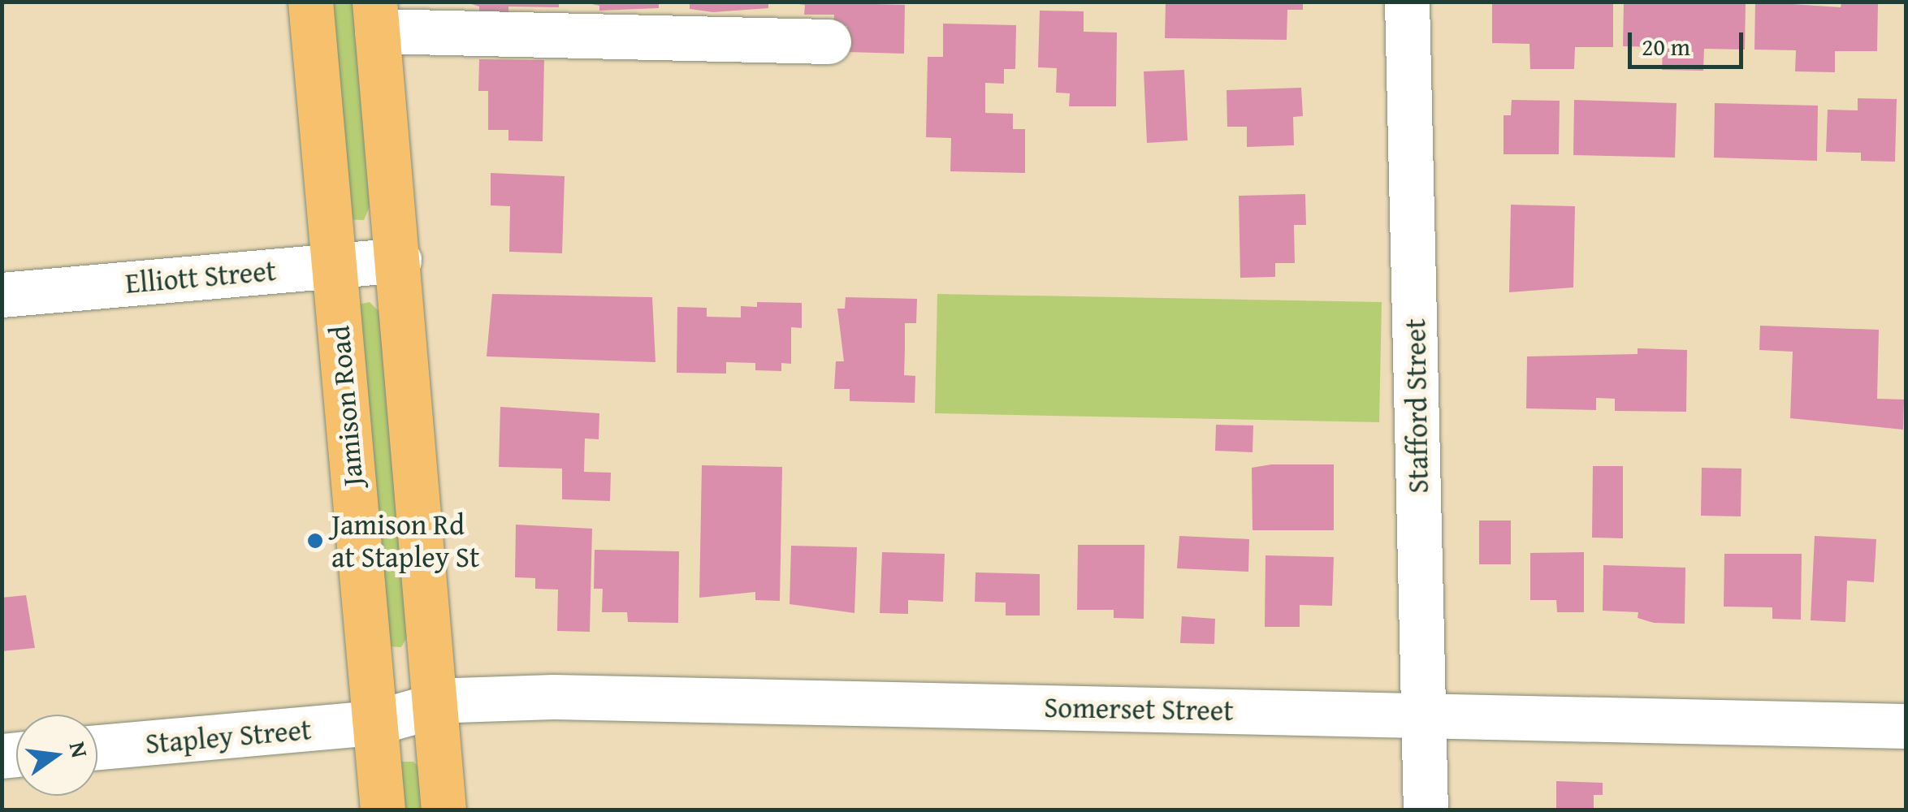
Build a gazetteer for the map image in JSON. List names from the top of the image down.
{
  "streets": {
    "main road": ["Jamison Road"],
    "street": [
      "Elliott Street",
      "Stafford Street",
      "Somerset Street",
      "Stapley Street"
    ]
  },
  "crossings": [
    ["Elliott Street", "Jamison Road"],
    ["Jamison Road", "Somerset Street"],
    ["Jamison Road", "Stapley Street"],
    ["Stafford Street", "Somerset Street"],
    ["Somerset Street", "Stapley Street"]
  ],
  "places": ["Jamison Rd at Stapley St"],
  "scale_bar": "20 m",
  "north": "right"
}
